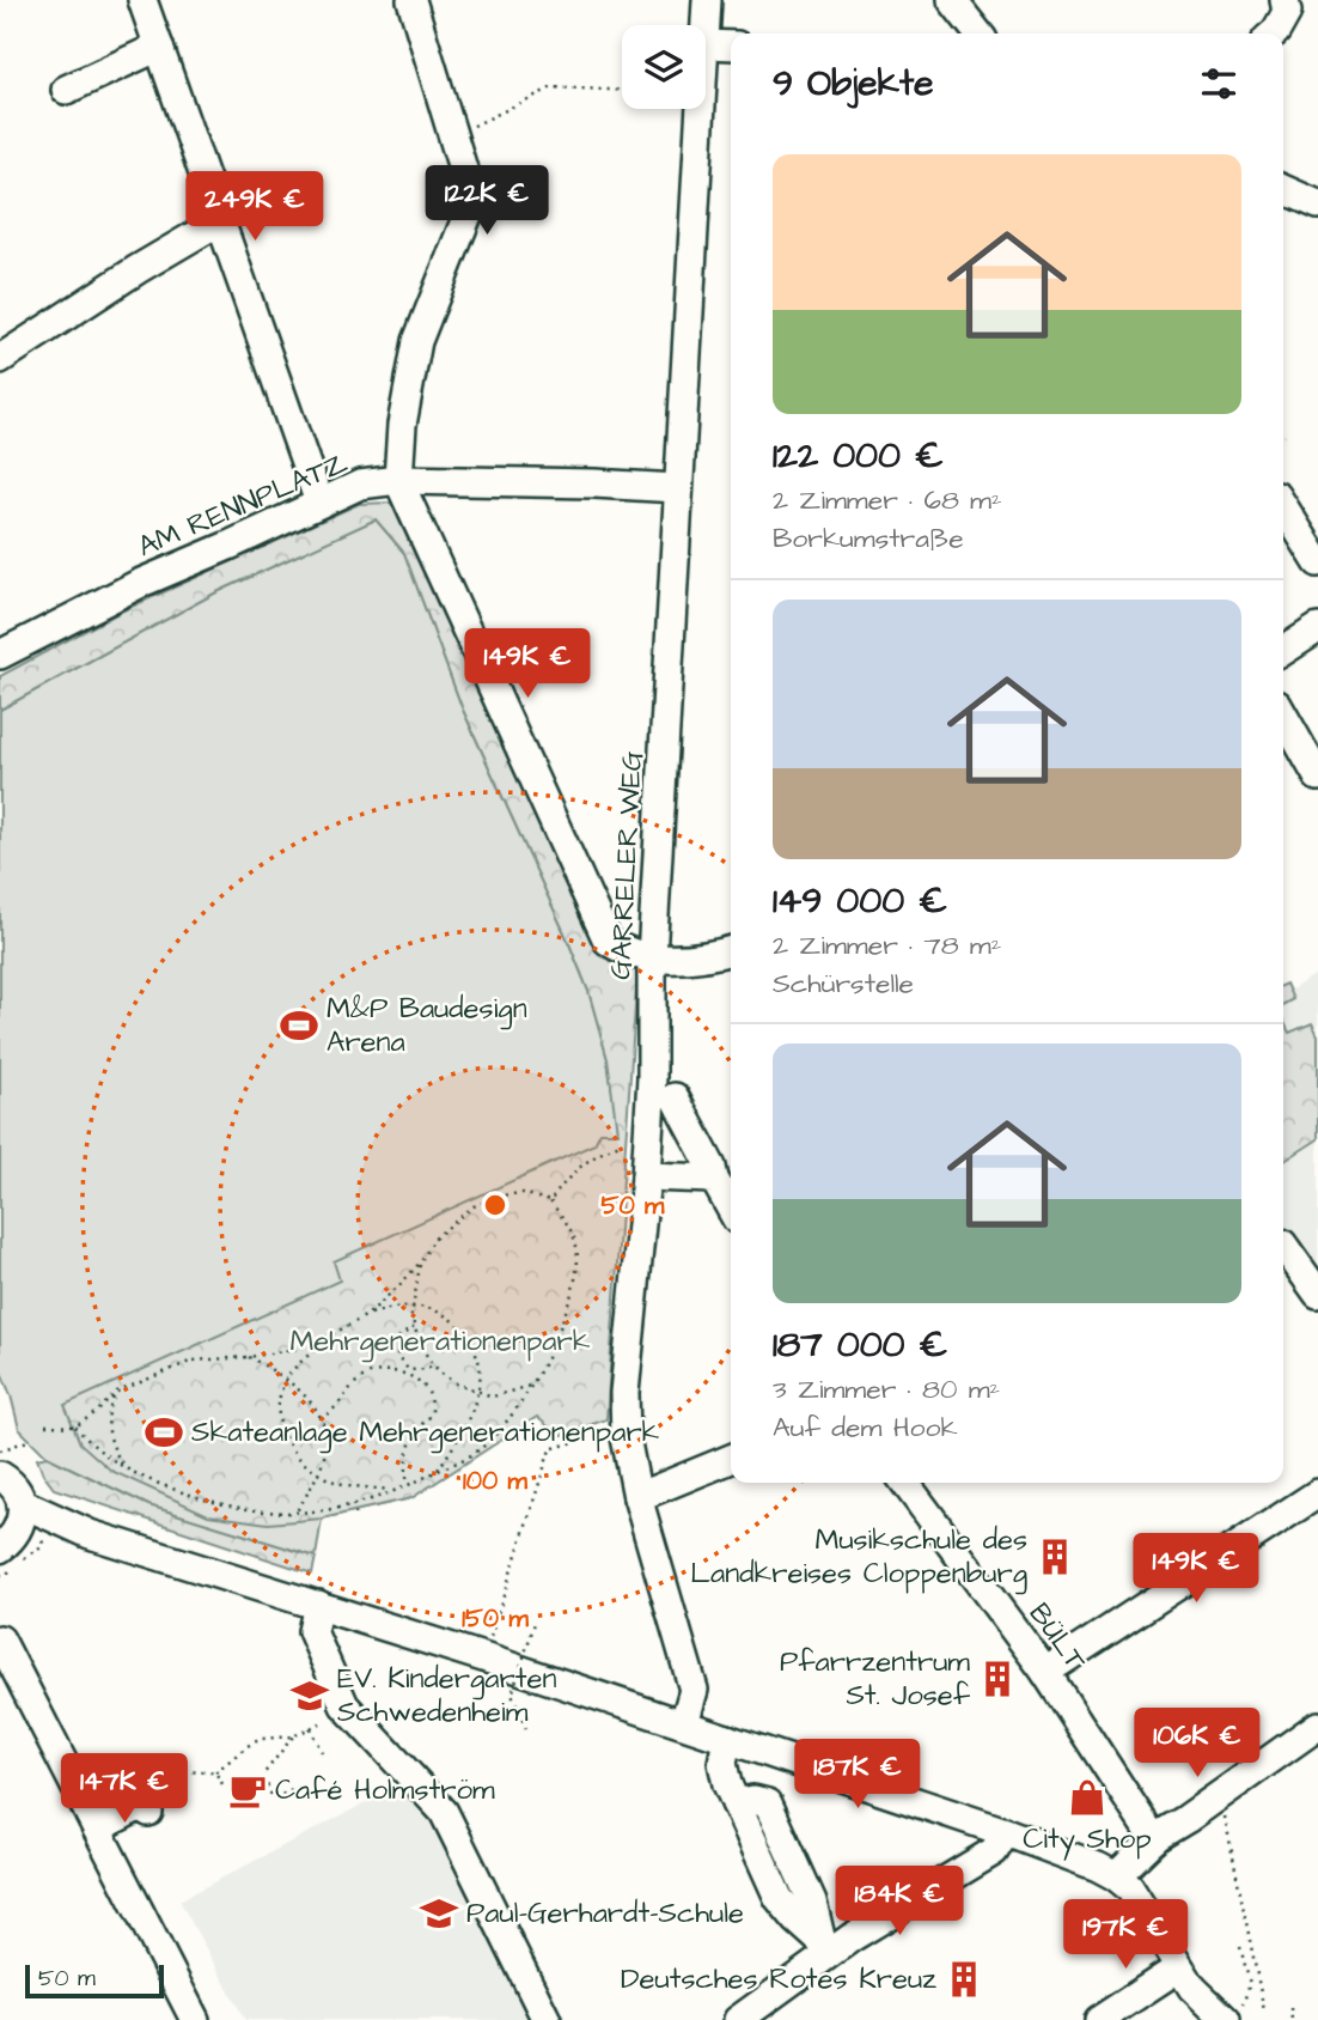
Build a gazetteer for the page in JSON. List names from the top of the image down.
{
  "streets": {
    "street": ["AM RENNPLATZ", "GARRELER WEG", "BÜLT"]
  },
  "crossings": [
    ["AM RENNPLATZ", "GARRELER WEG"]
  ],
  "parks": ["Mehrgenerationenpark"],
  "places": {
    "sports": ["M&P Baudesign Arena", "Skateanlage Mehrgenerationenpark"],
    "building": ["Musikschule des Landkreises Cloppenburg", "Pfarrzentrum St. Josef", "Deutsches Rotes Kreuz"],
    "school or university": ["EV. Kindergarten Schwedenheim", "Paul-Gerhardt-Schule"],
    "cafe": ["Café Holmström"],
    "shop": ["City Shop"]
  },
  "scale_bar": "50 m",
  "page": {
    "heading": "9 Objekte",
    "list": [
      {
        "name": "122 000 €",
        "note": "2 Zimmer · 68 m² · Borkumstraße"
      },
      {
        "name": "149 000 €",
        "note": "2 Zimmer · 78 m² · Schürstelle"
      },
      {
        "name": "187 000 €",
        "note": "3 Zimmer · 80 m² · Auf dem Hook"
      }
    ],
    "price": [
      "122K €",
      "249K €",
      "149K €",
      "149K €",
      "106K €",
      "187K €",
      "147K €",
      "184K €",
      "197K €"
    ],
    "scale": "50 m"
  },
  "rings": ["50 m", "100 m", "150 m"]
}
